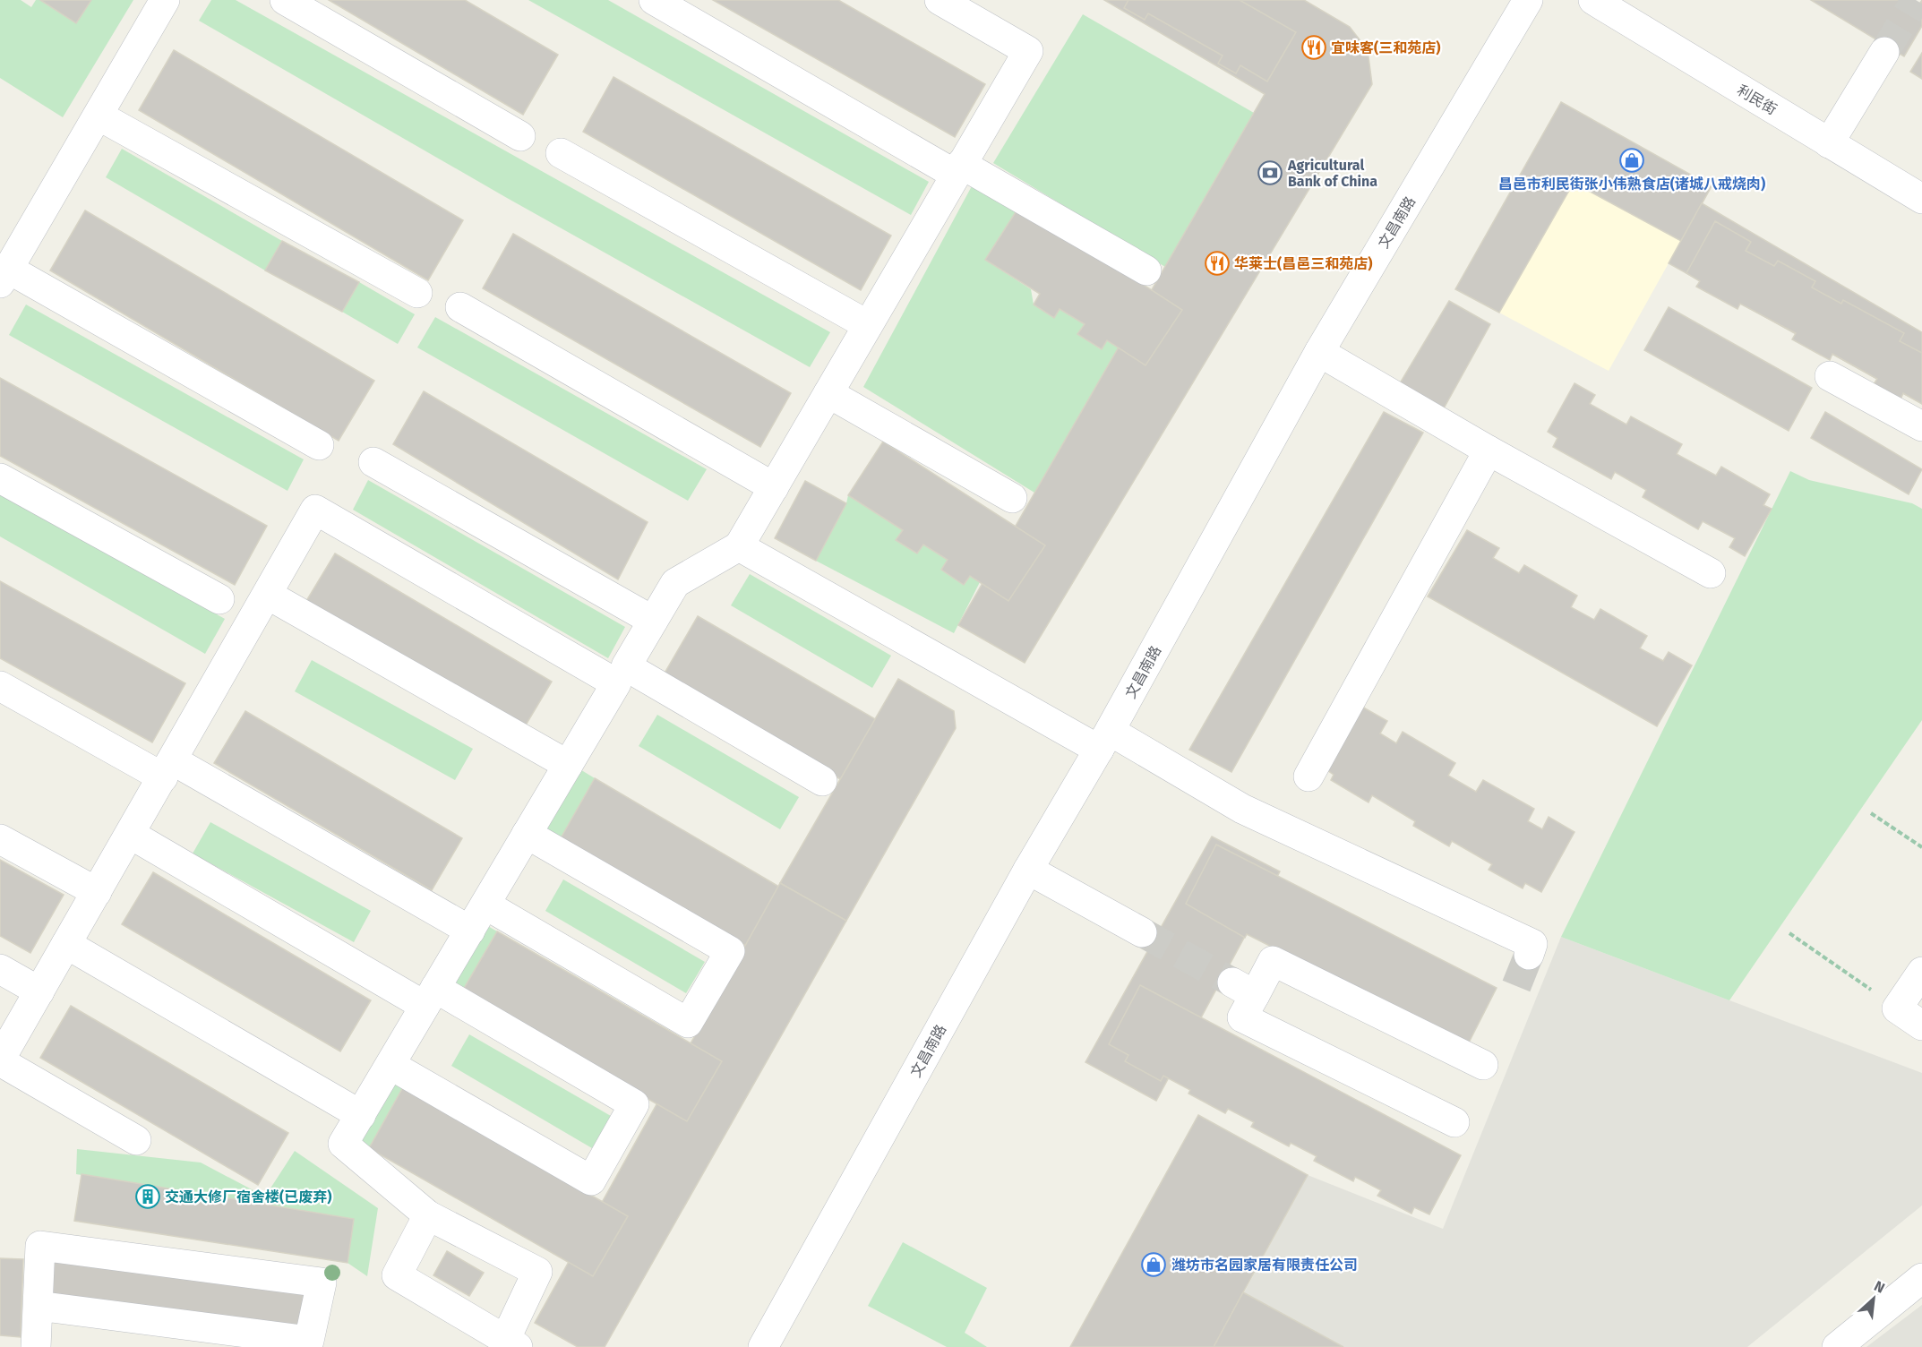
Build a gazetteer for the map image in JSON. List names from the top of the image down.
{
  "streets": {
    "street": ["利民街", "文昌南路"]
  },
  "places": {
    "restaurant": ["宜味客(三和苑店)", "华莱士(昌邑三和苑店)"],
    "shop": ["昌邑市利民街张小伟熟食店(诸城八戒烧肉)", "潍坊市名园家居有限责任公司"],
    "bank": ["Agricultural Bank of China"],
    "building": ["交通大修厂宿舍楼(已废弃)"]
  },
  "north": "top right"
}
